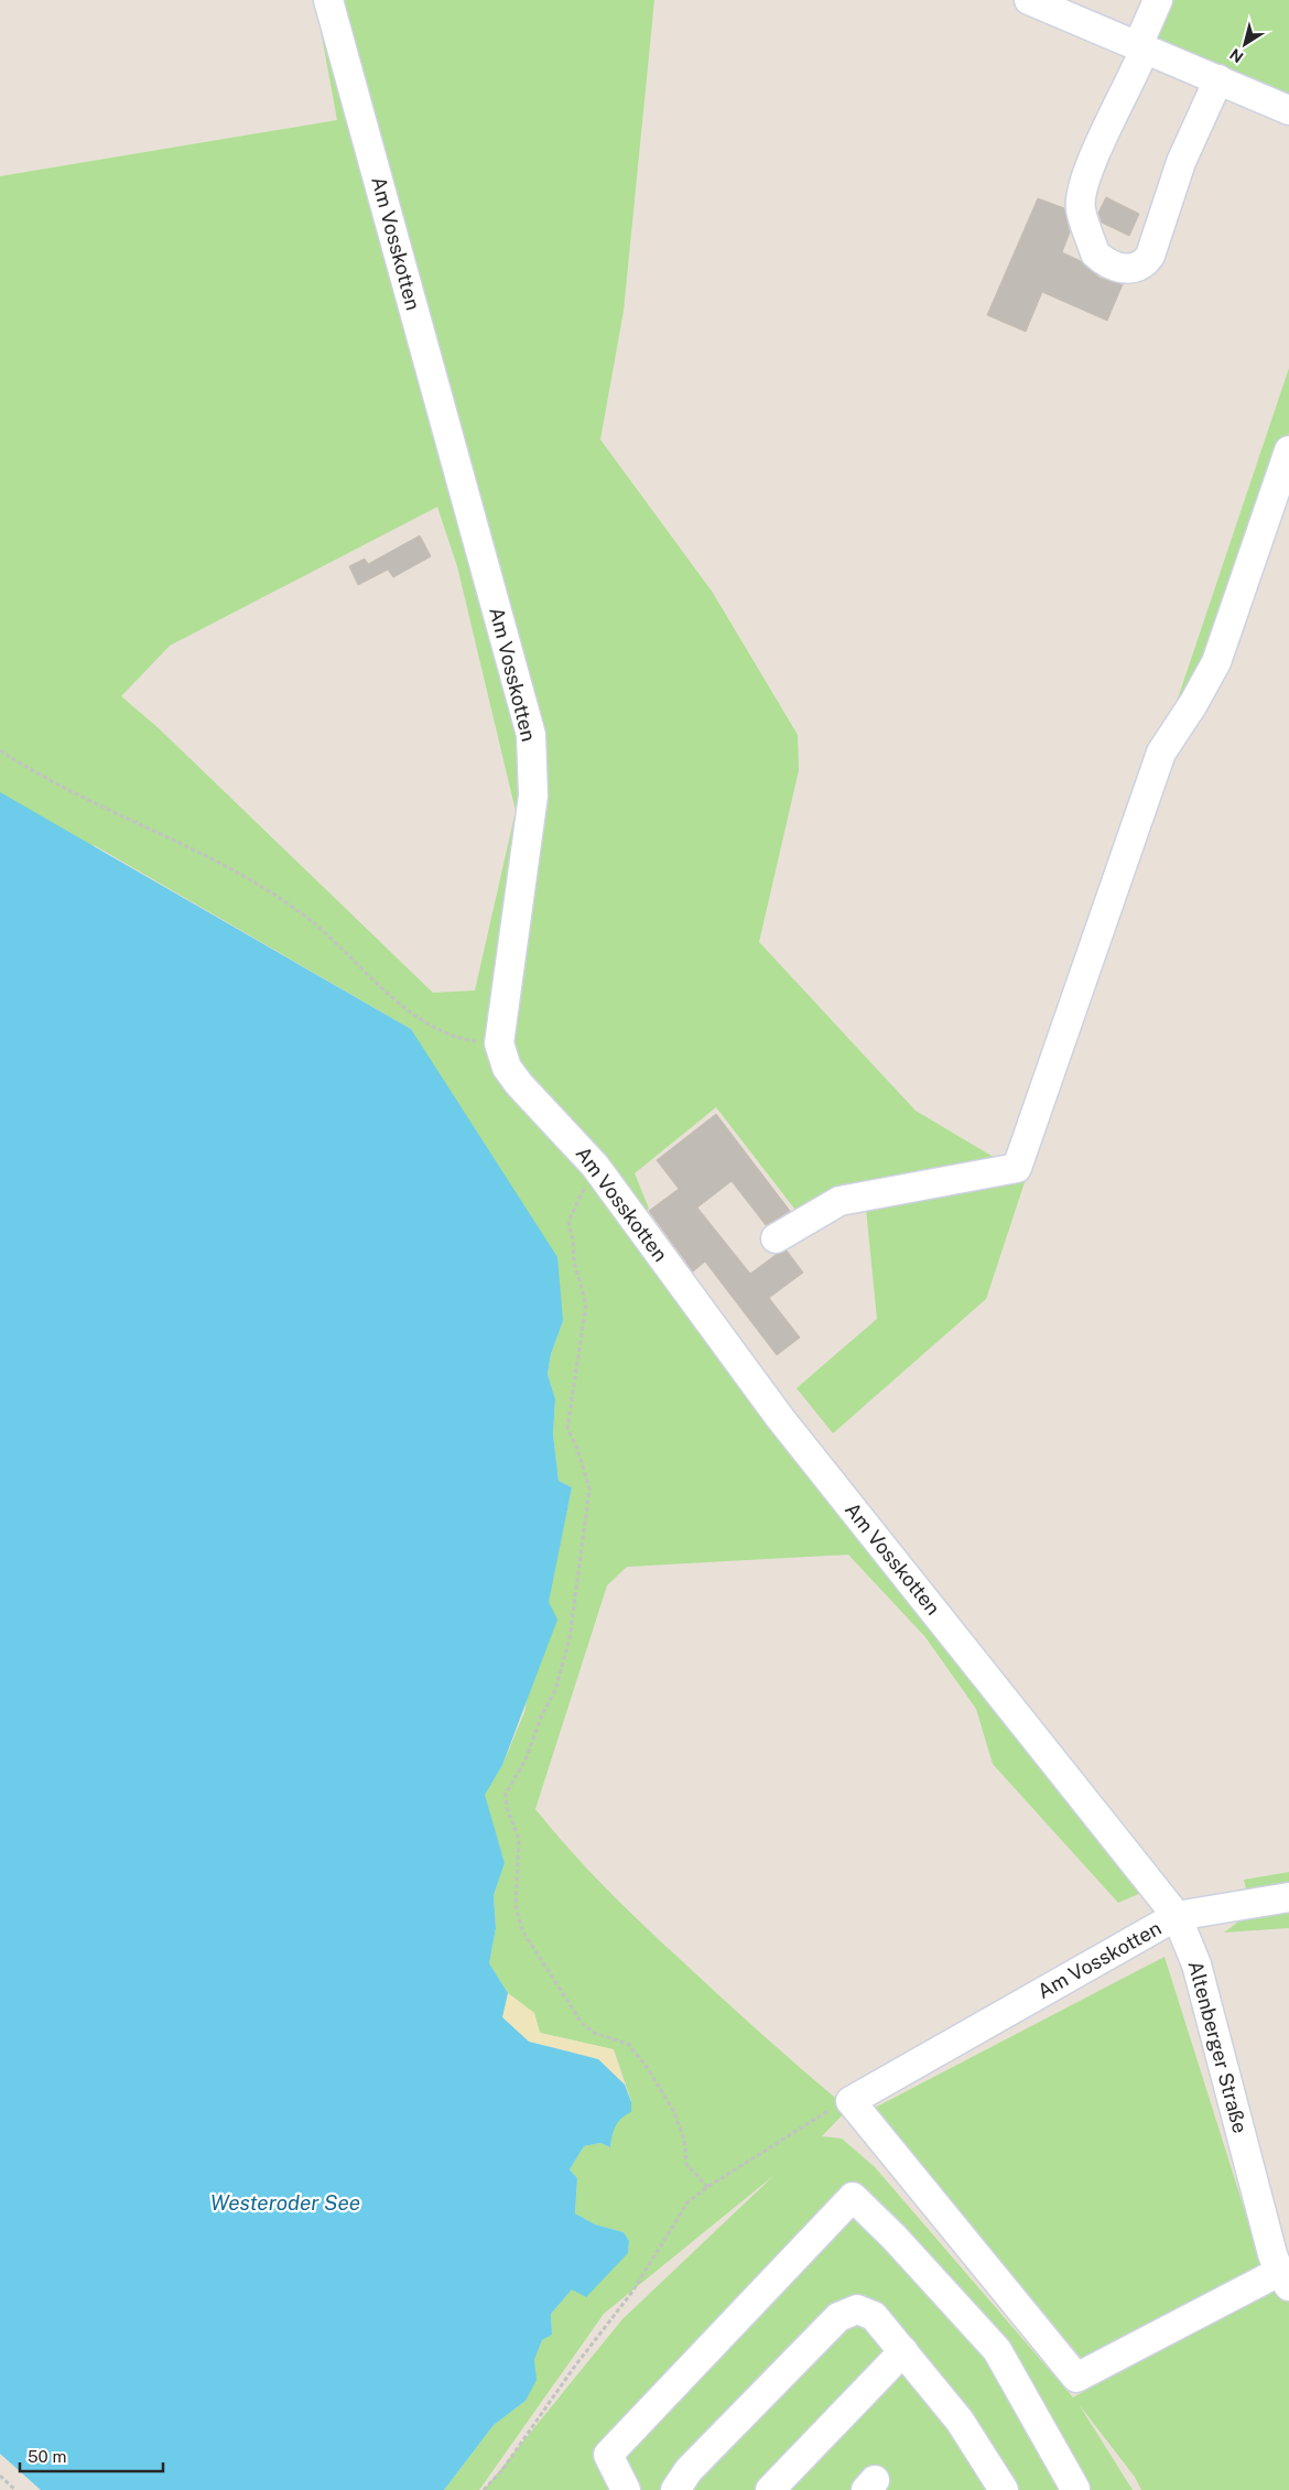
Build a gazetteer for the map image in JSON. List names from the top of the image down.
{
  "streets": {
    "street": ["Am Vosskotten", "Altenberger Straße"]
  },
  "crossings": [
    ["Am Vosskotten", "Altenberger Straße"]
  ],
  "water": ["Westeroder See"],
  "scale_bar": "50 m",
  "north": "bottom left"
}
